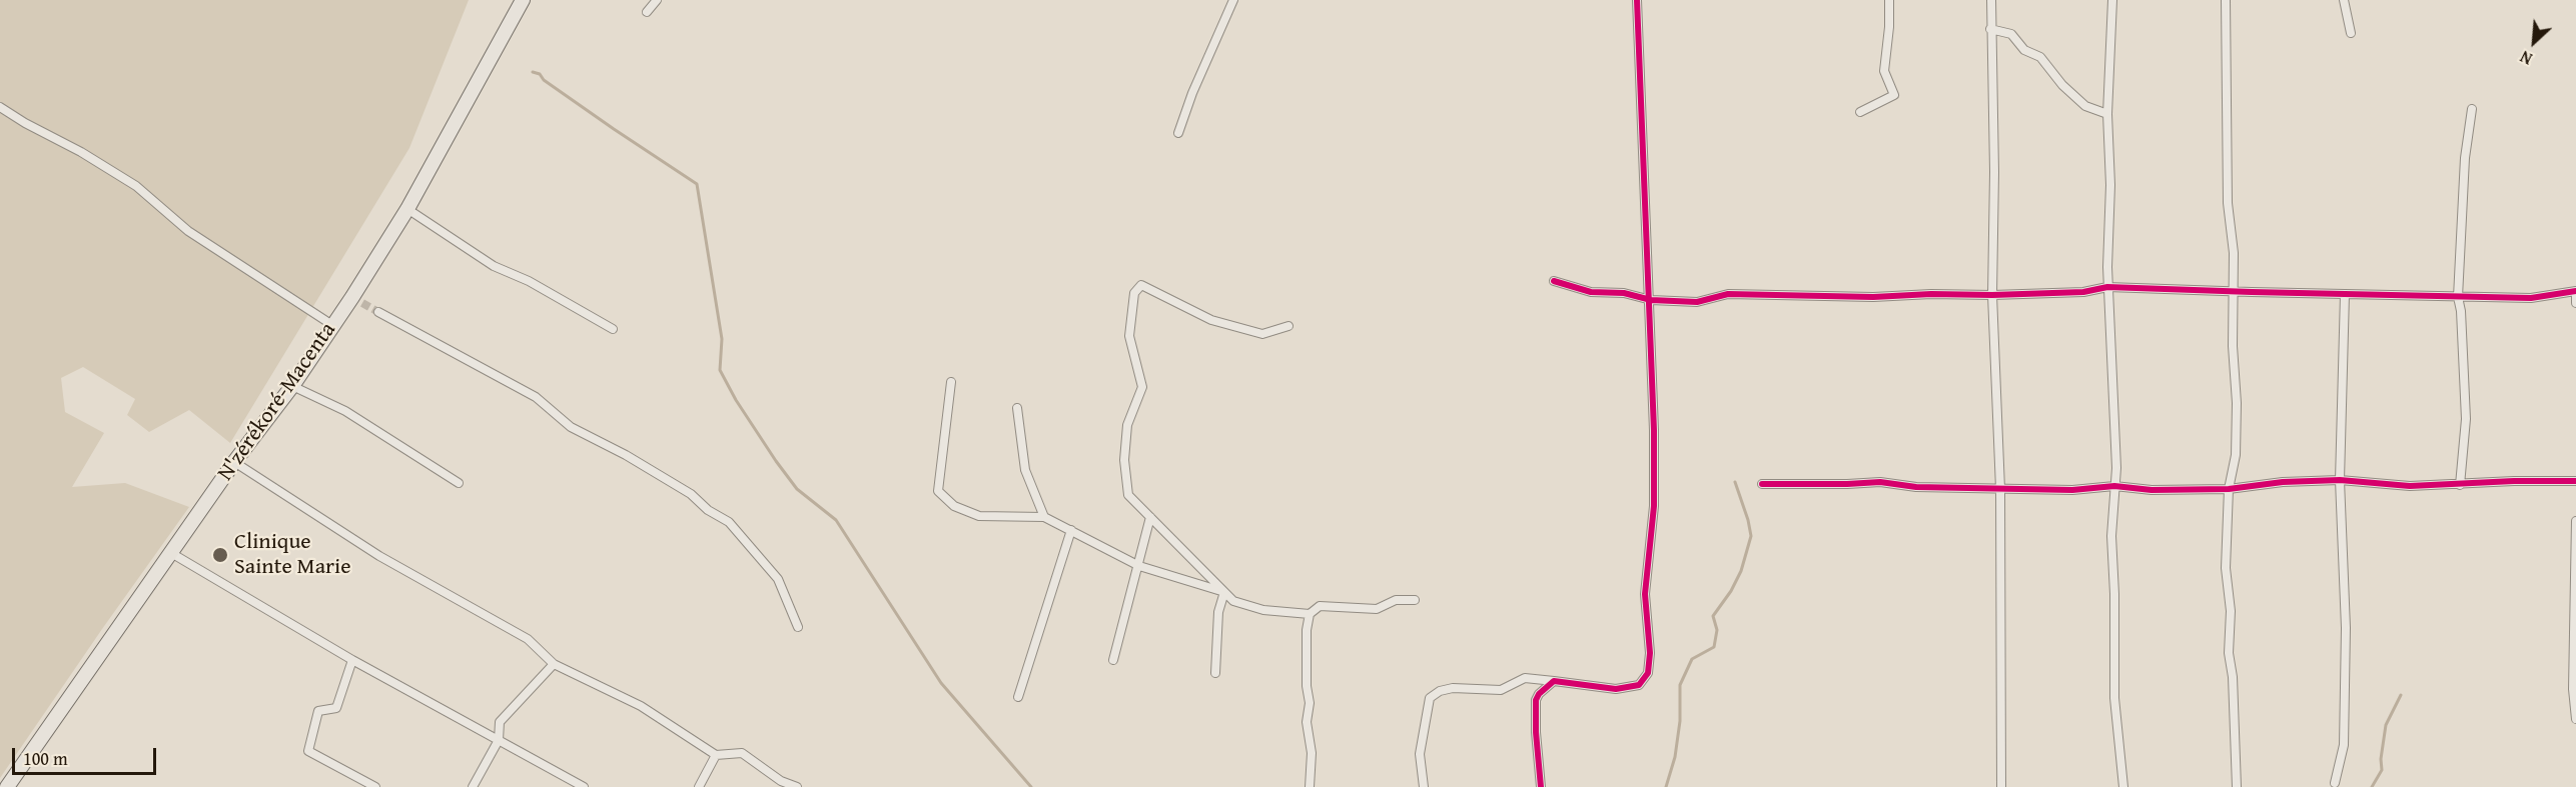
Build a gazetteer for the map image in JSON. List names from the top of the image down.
{
  "streets": {
    "highway": ["N'zérékoré-Macenta"]
  },
  "places": ["Clinique Sainte Marie"],
  "scale_bar": "100 m",
  "north": "bottom left"
}
